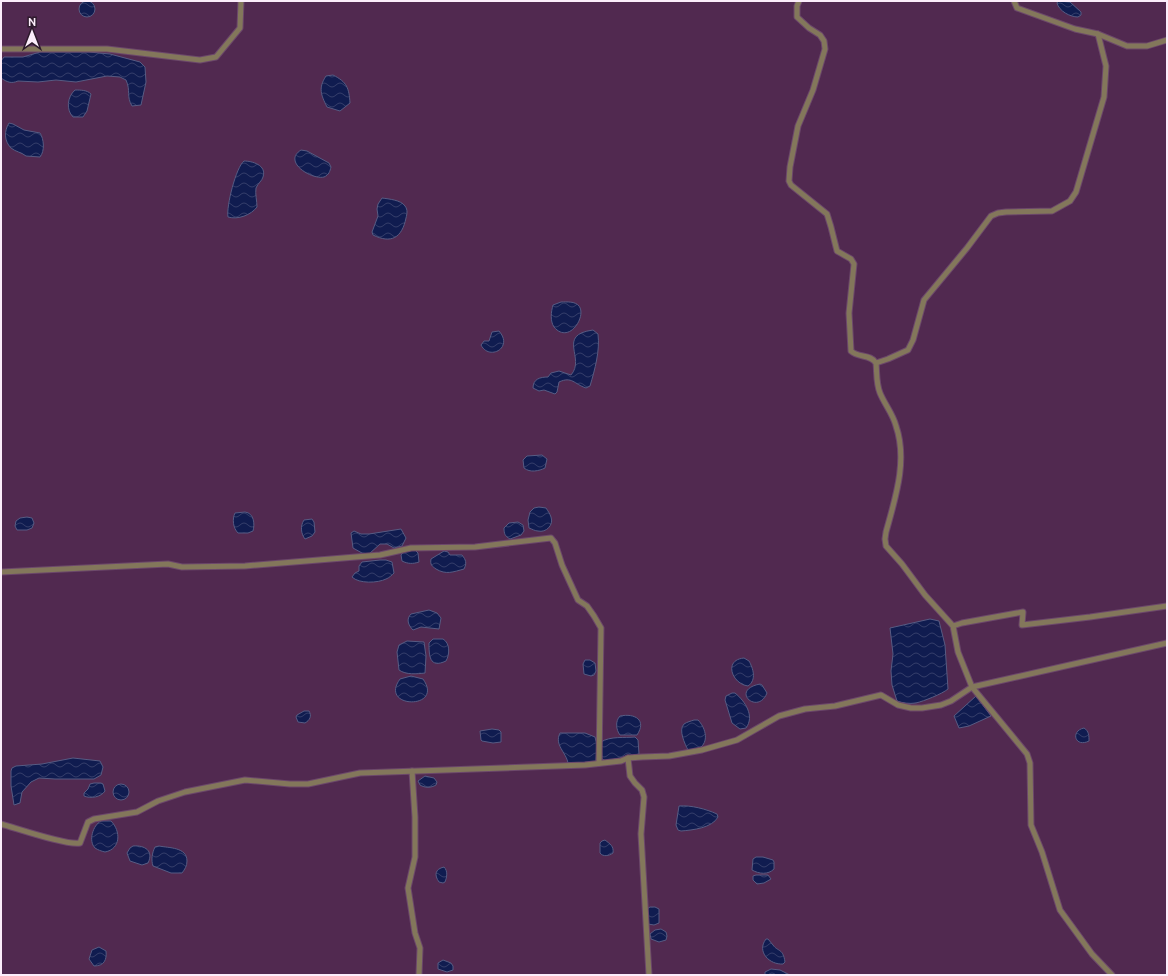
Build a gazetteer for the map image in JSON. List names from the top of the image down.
{
  "north": "top"
}
